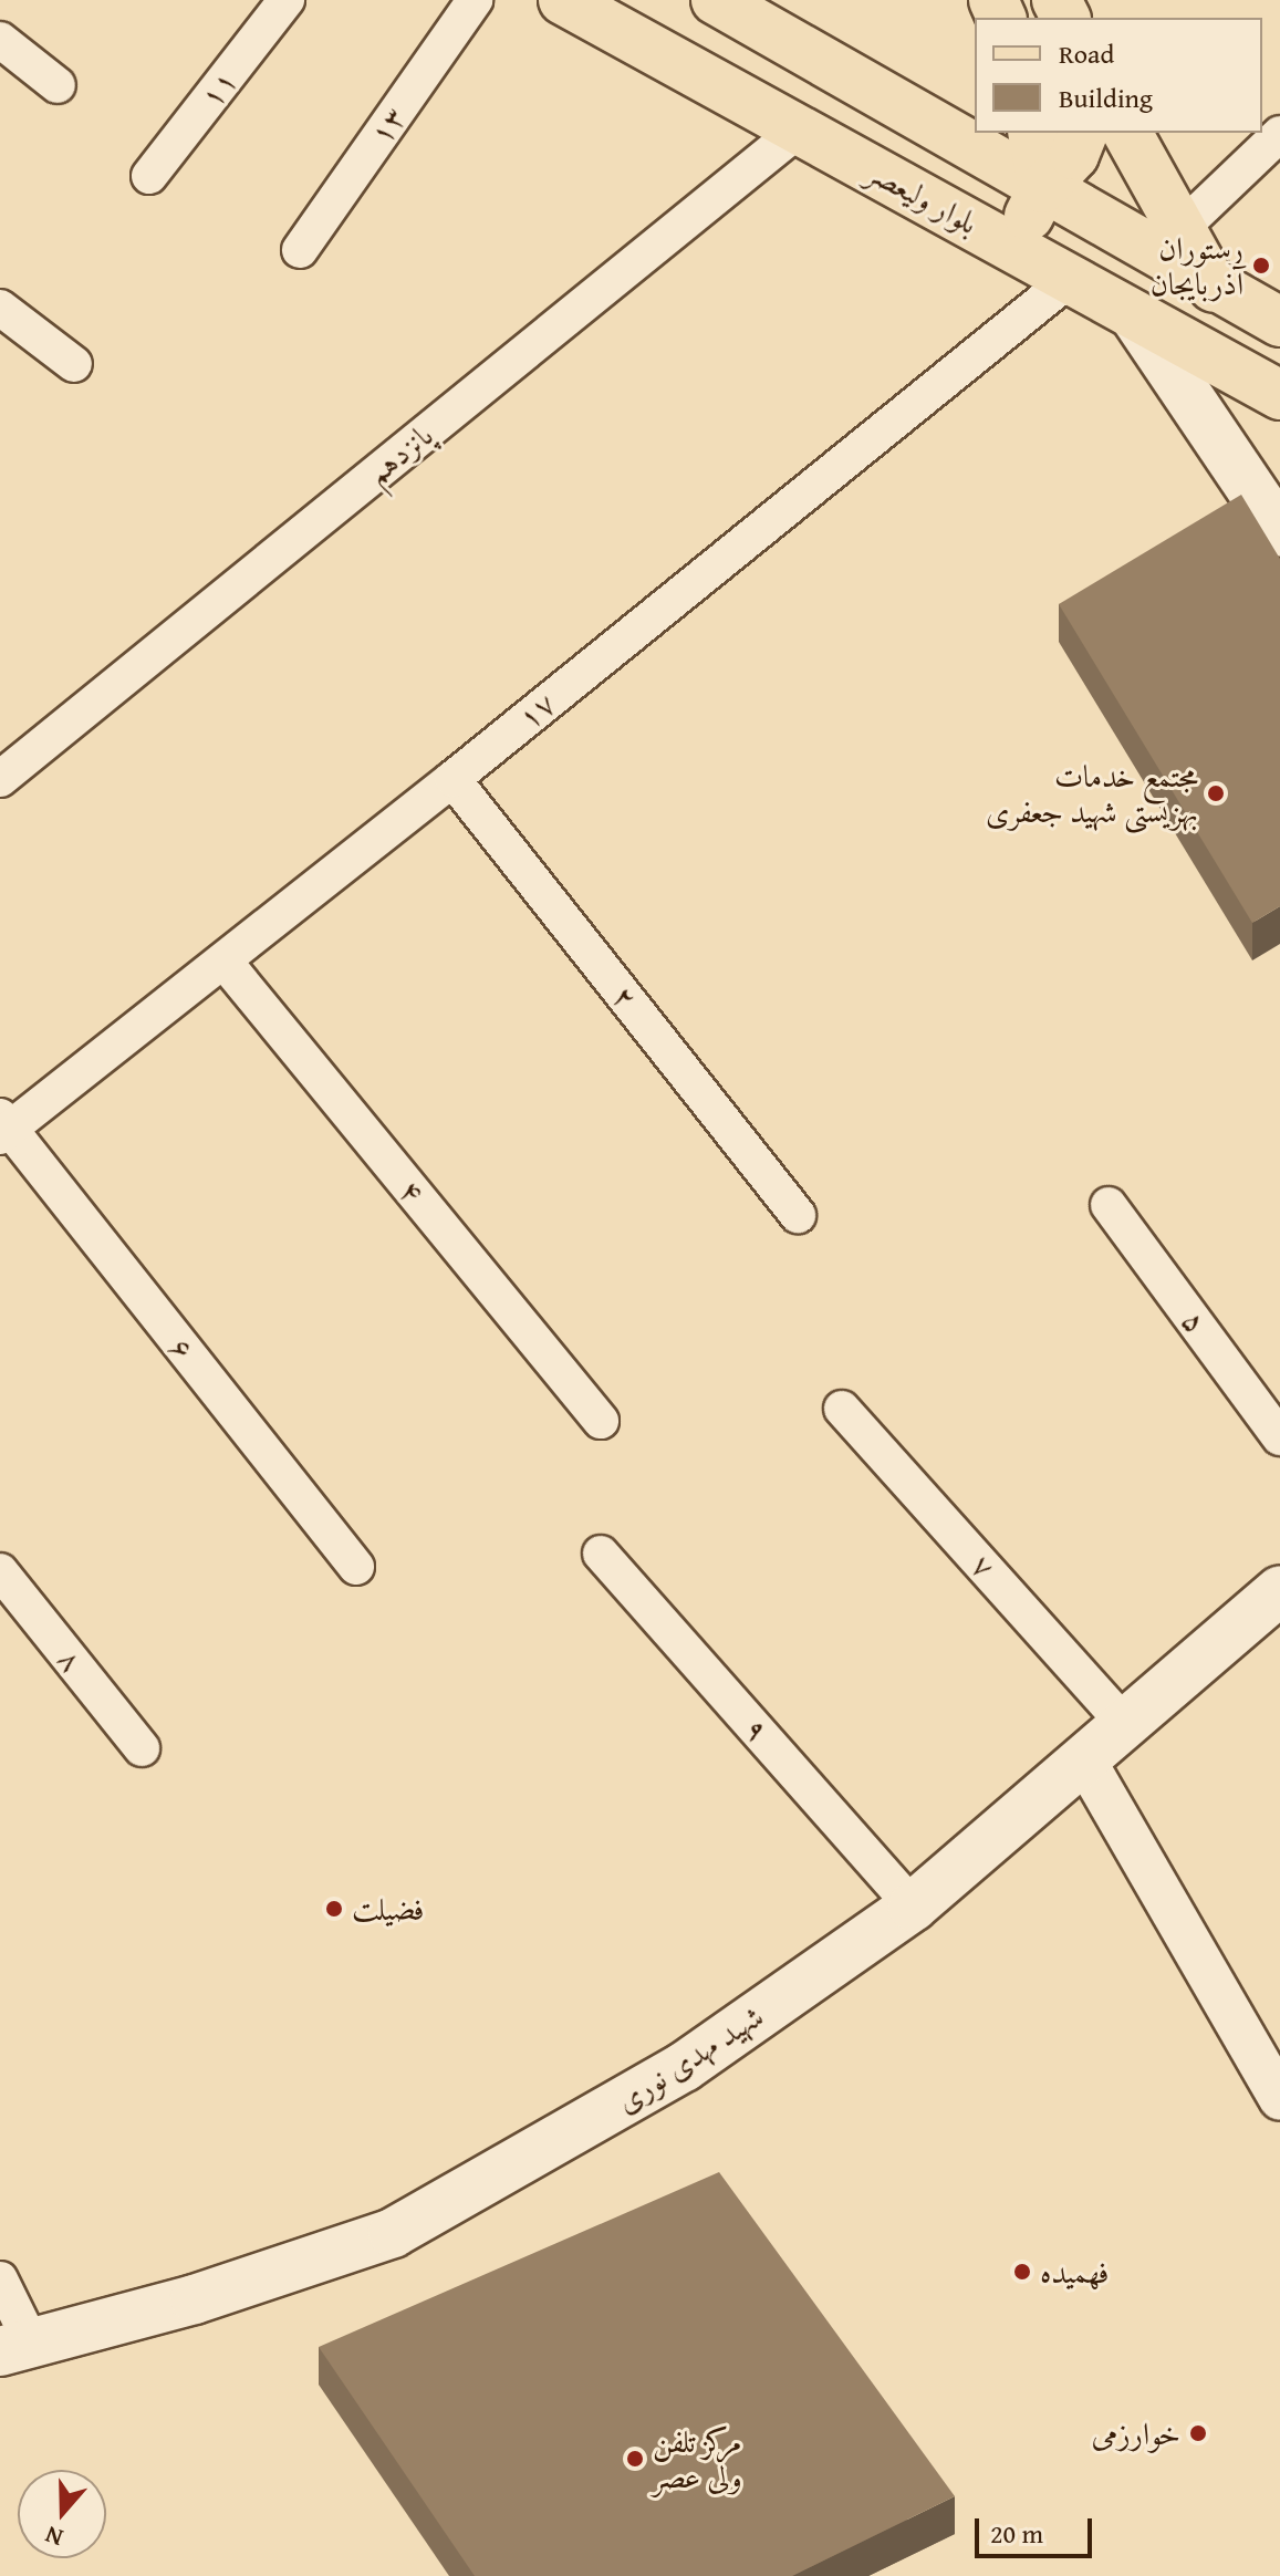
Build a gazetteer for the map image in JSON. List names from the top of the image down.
{
  "streets": {
    "main road": ["بلوار ولیعصر", "شهید مهدی نوری"],
    "street": [
      "۱۱",
      "۱۳",
      "پانزدهم",
      "۱۷",
      "۲",
      "۴",
      "۵",
      "۶",
      "۷",
      "۸",
      "۹"
    ]
  },
  "crossings": [
    ["بلوار ولیعصر", "پانزدهم"],
    ["بلوار ولیعصر", "۱۷"],
    ["۱۷", "۲"],
    ["۱۷", "۴"],
    ["۱۷", "۶"],
    ["۷", "شهید مهدی نوری"],
    ["۹", "شهید مهدی نوری"]
  ],
  "places": [
    "رستوران آذربایجان",
    "مجتمع خدمات بهزیستی شهید جعفری",
    "فضیلت",
    "فهمیده",
    "خوارزمی",
    "مرکز تلفن ولی عصر"
  ],
  "legend": ["Road", "Building"],
  "scale_bar": "20 m",
  "north": "bottom"
}
